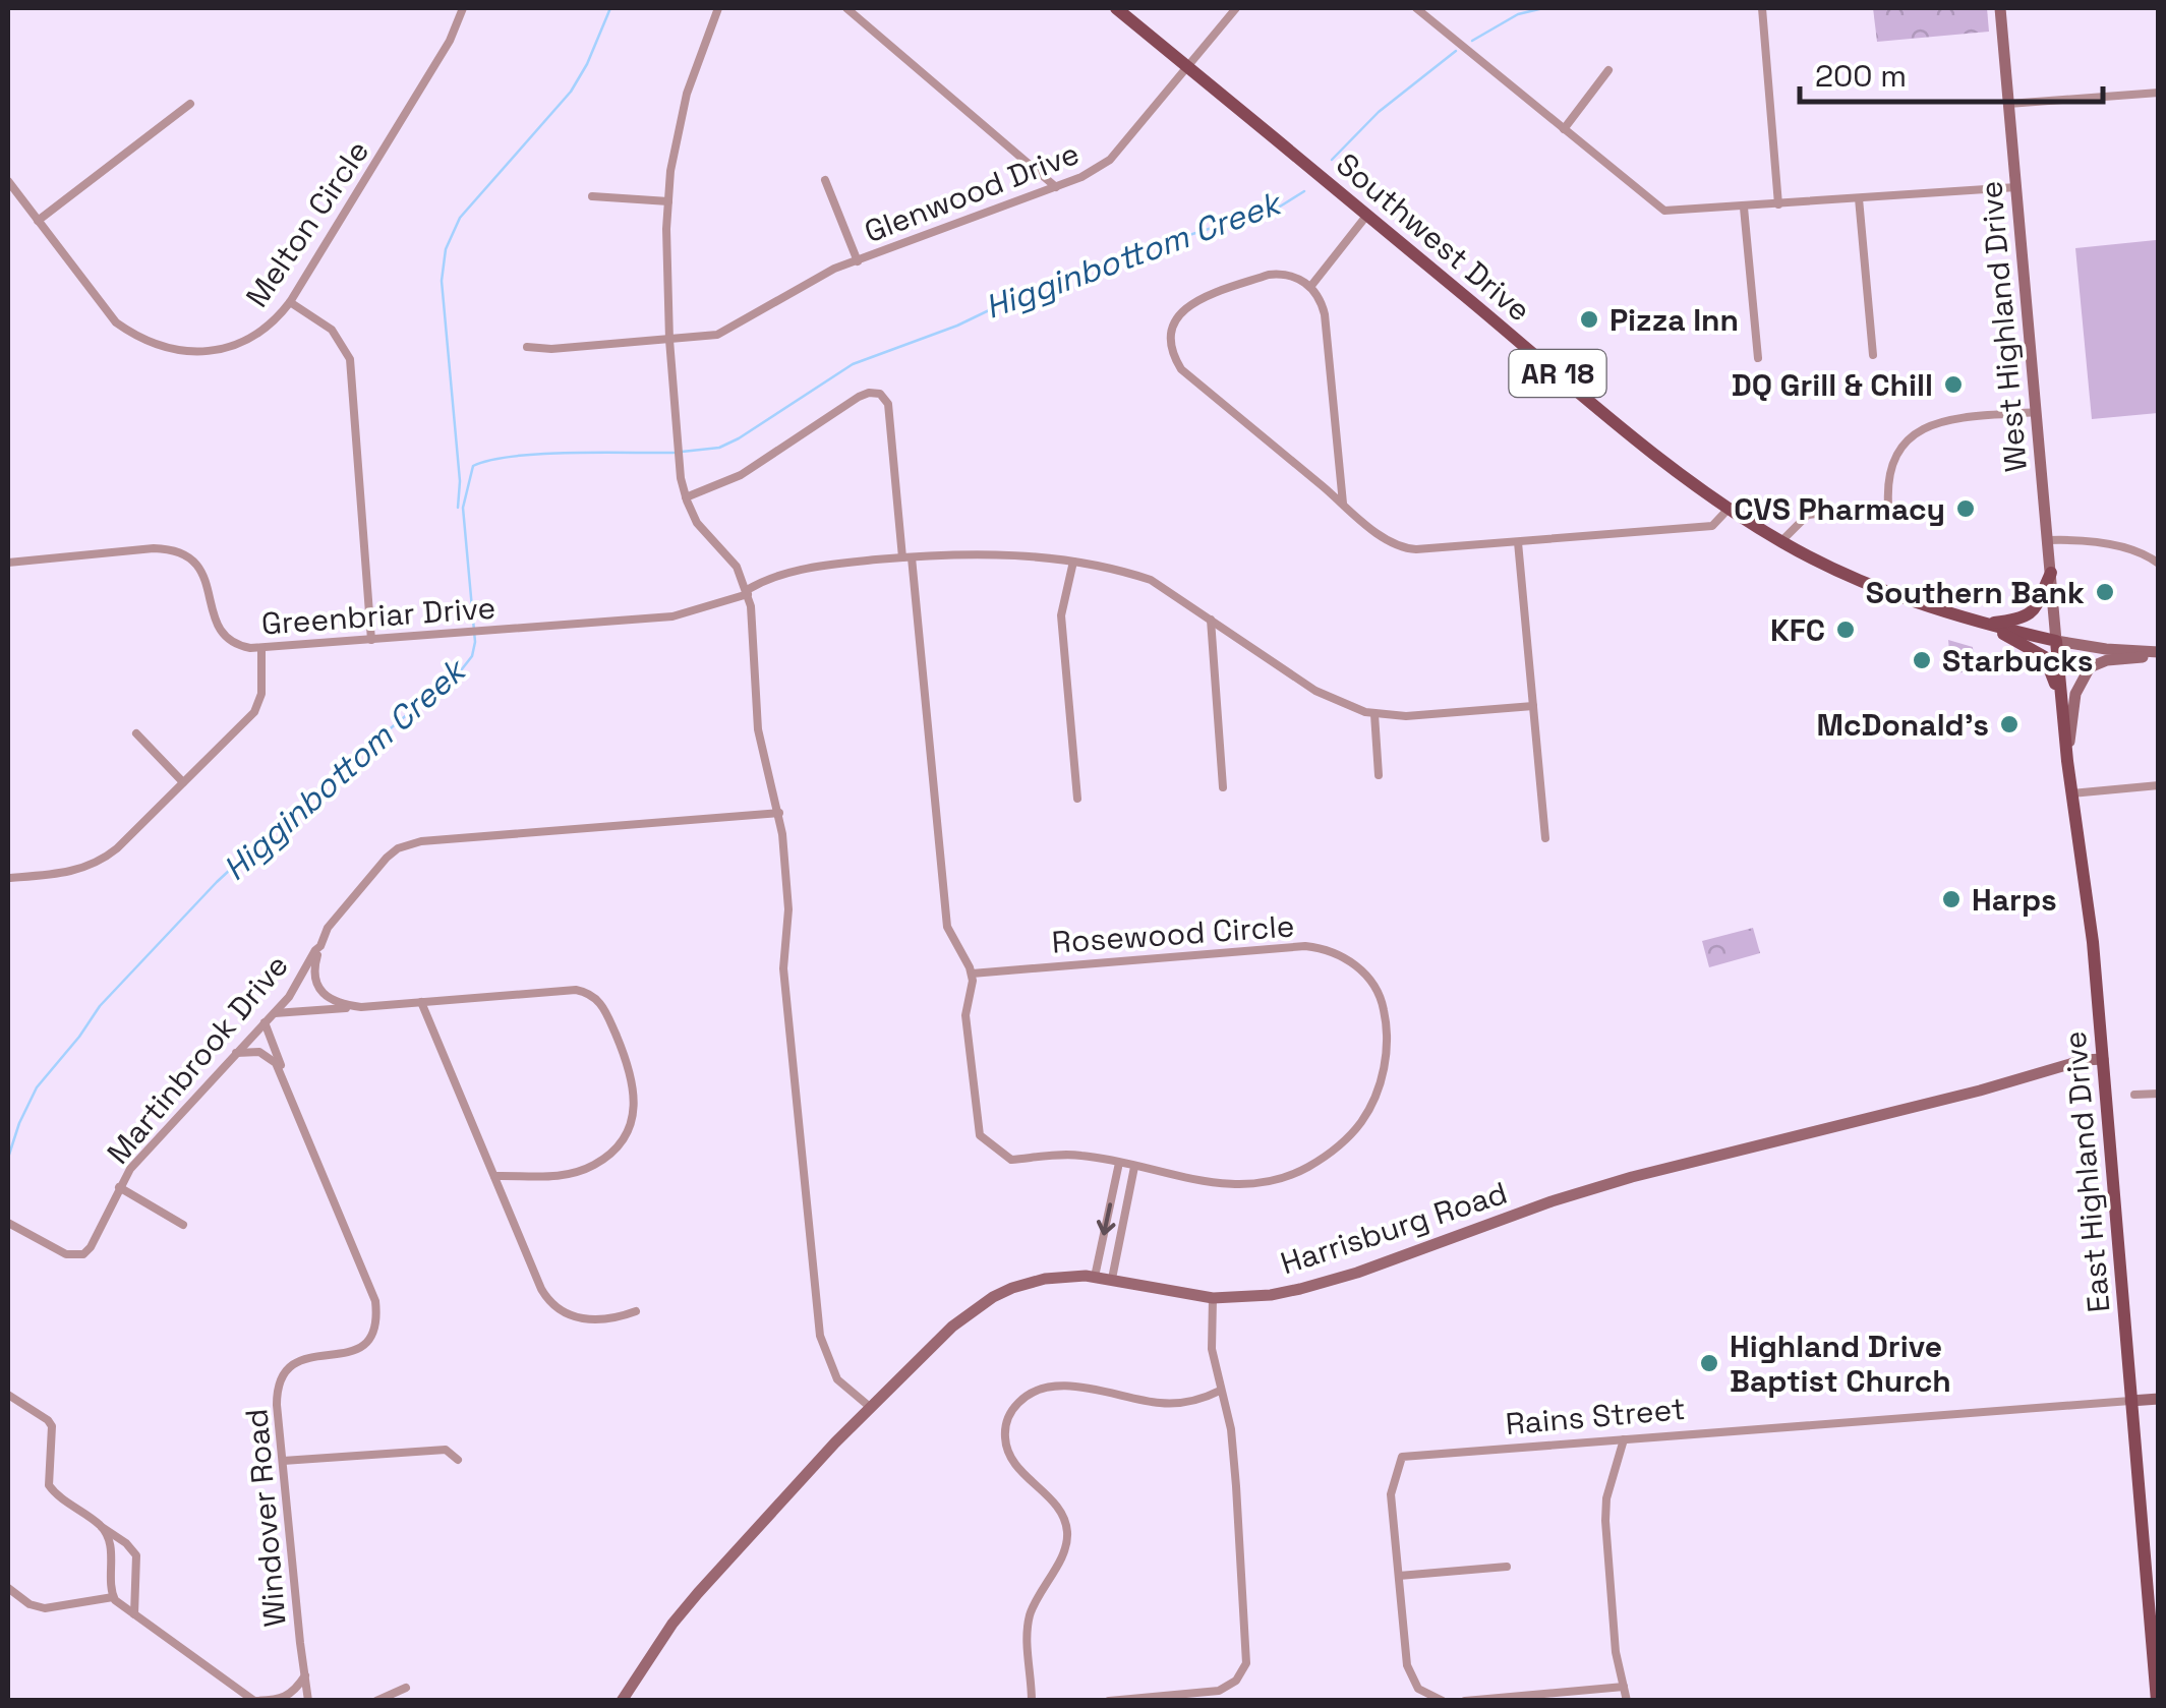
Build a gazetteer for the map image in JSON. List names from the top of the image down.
{
  "streets": {
    "main road": [
      "Southwest Drive",
      "West Highland Drive",
      "AR 18",
      "East Highland Drive",
      "Harrisburg Road",
      "Rains Street"
    ],
    "street": [
      "Glenwood Drive",
      "Melton Circle",
      "Greenbriar Drive",
      "Rosewood Circle",
      "Martinbrook Drive",
      "Windover Road"
    ]
  },
  "crossings": [
    ["Glenwood Drive", "Southwest Drive"],
    ["Southwest Drive", "West Highland Drive"],
    ["Southwest Drive", "East Highland Drive"],
    ["West Highland Drive", "East Highland Drive"],
    ["Martinbrook Drive", "Windover Road"],
    ["East Highland Drive", "Harrisburg Road"],
    ["East Highland Drive", "Rains Street"]
  ],
  "water": ["Higginbottom Creek"],
  "places": [
    "Pizza Inn",
    "DQ Grill & Chill",
    "CVS Pharmacy",
    "Southern Bank",
    "KFC",
    "Starbucks",
    "McDonald's",
    "Harps",
    "Highland Drive Baptist Church"
  ],
  "scale_bar": "200 m"
}
